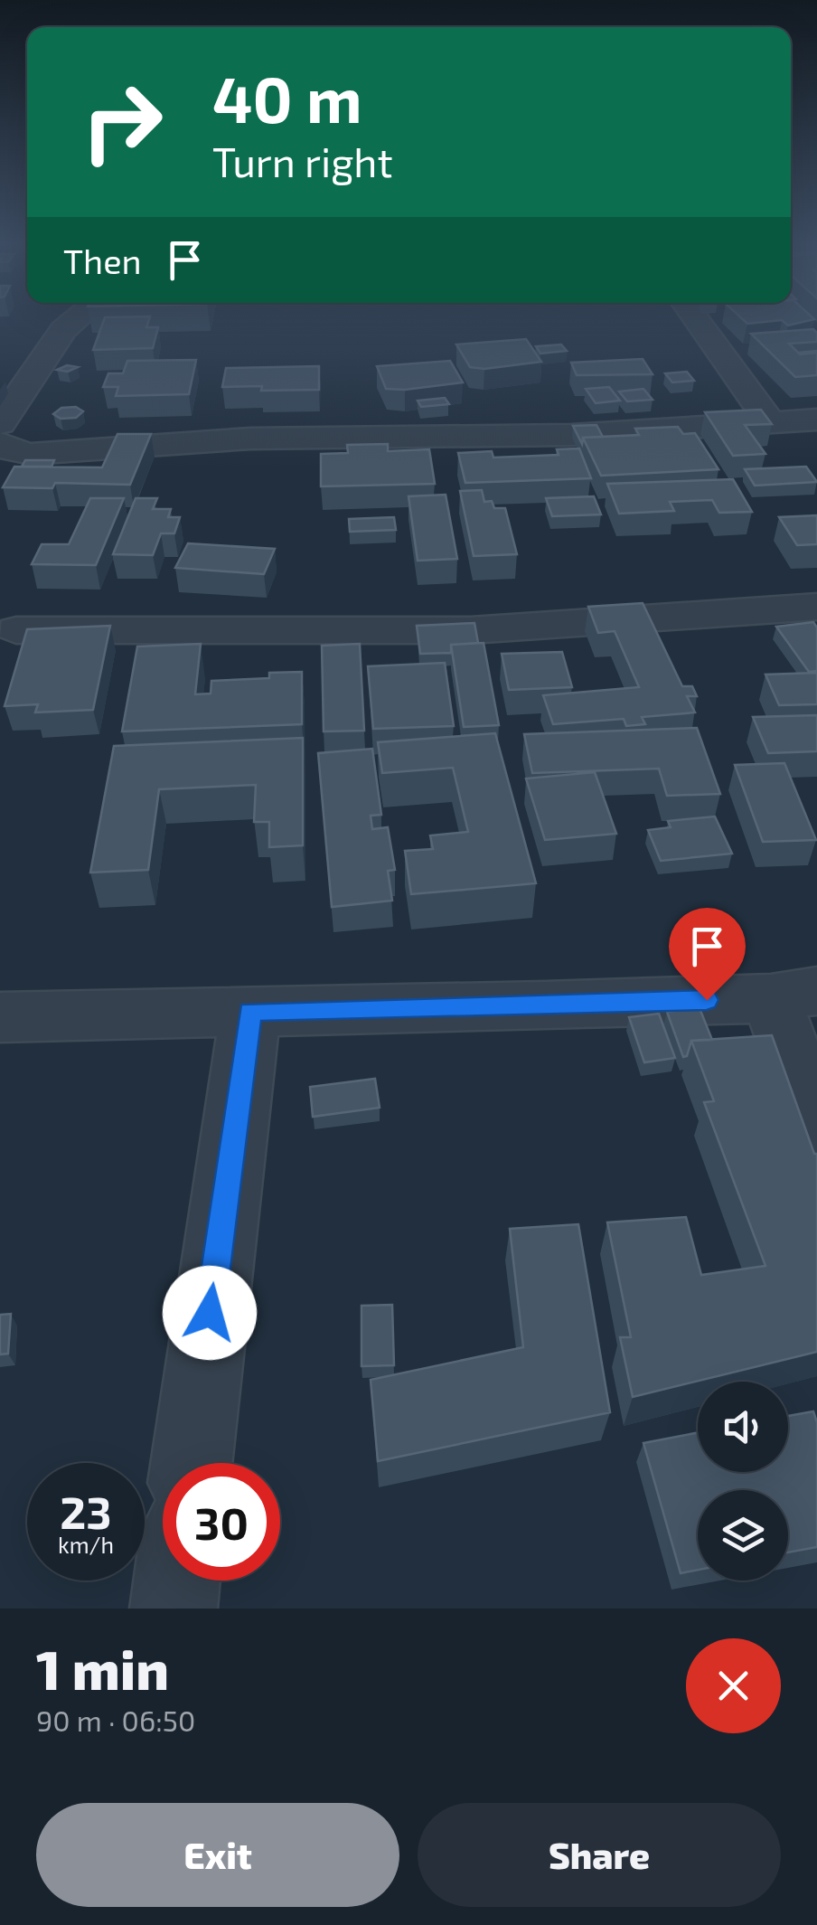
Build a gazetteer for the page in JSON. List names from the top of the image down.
{
  "page": {
    "turn": ["40 m", "Turn right"],
    "then": "Then",
    "speed": "23 km/h",
    "limit": "30",
    "heading": ["1 min", "90 m · 06:50"],
    "buttons": ["Exit", "Share"]
  }
}
